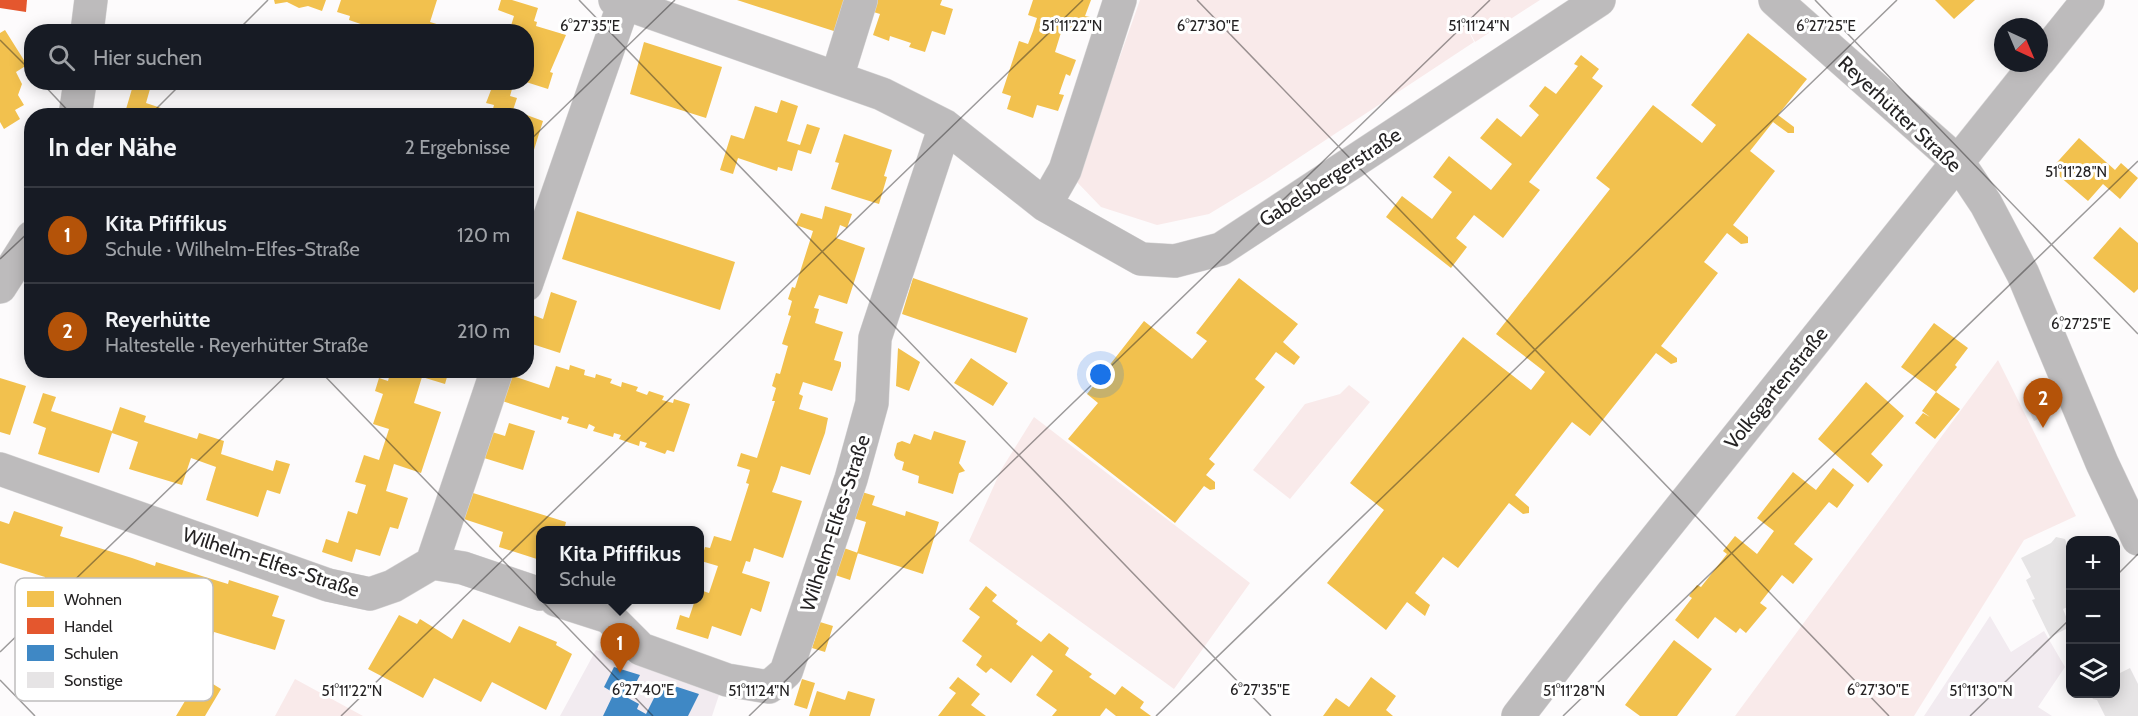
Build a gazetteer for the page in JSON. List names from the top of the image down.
{
  "streets": {
    "street": [
      "Reyerhütter Straße",
      "Gabelsbergerstraße",
      "Volksgartenstraße",
      "Wilhelm-Elfes-Straße"
    ]
  },
  "crossings": [
    ["Reyerhütter Straße", "Volksgartenstraße"],
    ["Gabelsbergerstraße", "Wilhelm-Elfes-Straße"]
  ],
  "legend": [
    "Wohnen",
    "Handel",
    "Schulen",
    "Sonstige"
  ],
  "north": "bottom right",
  "page": {
    "search": "Hier suchen",
    "heading": ["In der Nähe", "2 Ergebnisse"],
    "list": [
      {
        "mark": "1",
        "name": "Kita Pfiffikus",
        "note": "Schule · Wilhelm-Elfes-Straße",
        "value": "120 m"
      },
      {
        "mark": "2",
        "name": "Reyerhütte",
        "note": "Haltestelle · Reyerhütter Straße",
        "value": "210 m"
      }
    ],
    "pins": ["2", "1"],
    "popup": ["Kita Pfiffikus", "Schule"],
    "map_buttons": ["+", "−"]
  },
  "coordinates": [
    "51°11'22\"N",
    "51°11'24\"N",
    "6°27'35\"E",
    "6°27'30\"E",
    "6°27'25\"E",
    "51°11'28\"N",
    "6°27'40\"E",
    "51°11'30\"N"
  ]
}
